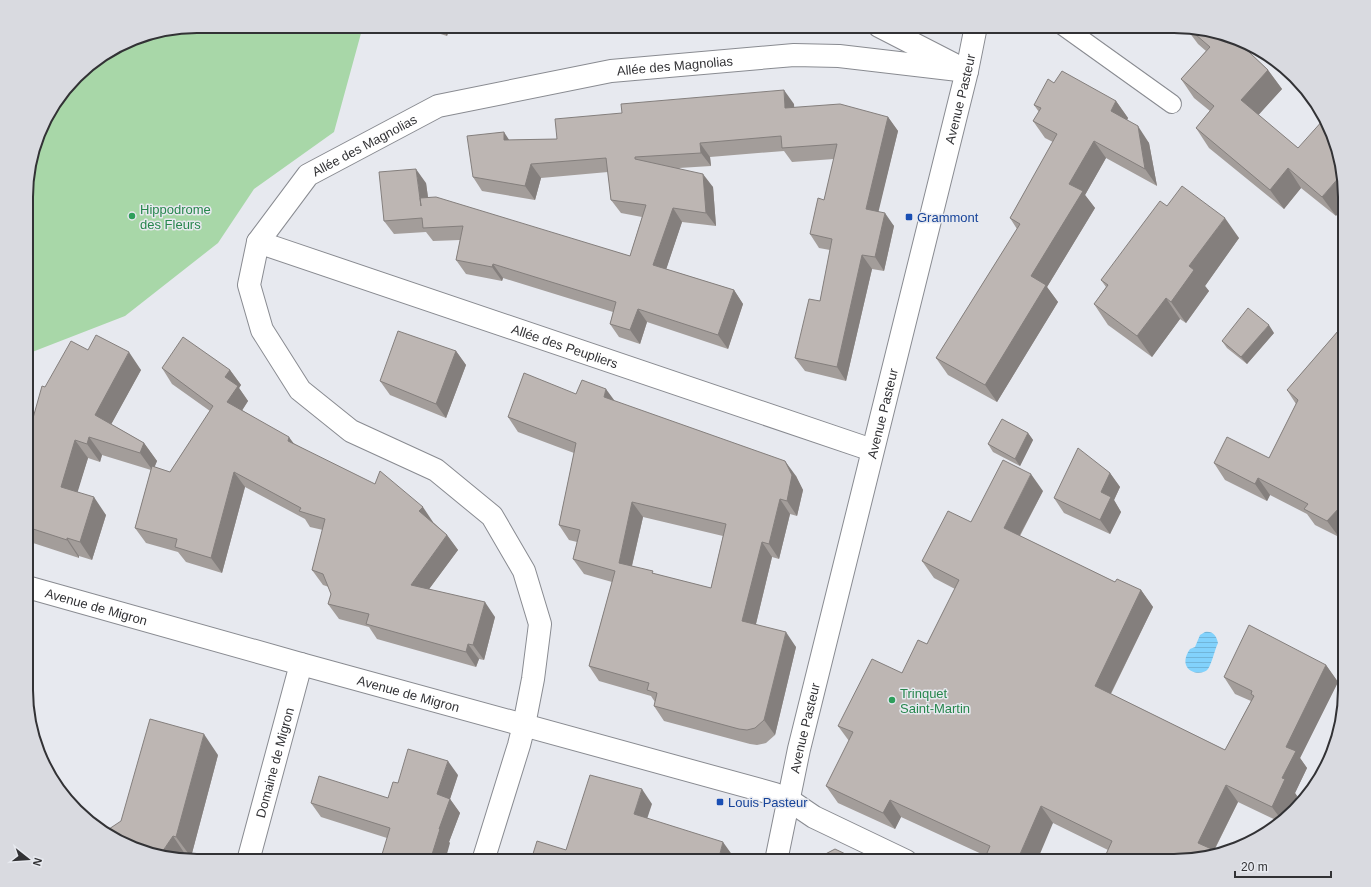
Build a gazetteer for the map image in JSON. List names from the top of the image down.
{
  "streets": {
    "street": [
      "Allée des Magnolias",
      "Avenue Pasteur",
      "Allée des Peupliers",
      "Avenue de Migron",
      "Domaine de Migron"
    ]
  },
  "crossings": [
    ["Allée des Magnolias", "Avenue Pasteur"],
    ["Allée des Magnolias", "Allée des Peupliers"],
    ["Allée des Magnolias", "Avenue de Migron"],
    ["Avenue Pasteur", "Allée des Peupliers"],
    ["Avenue Pasteur", "Avenue de Migron"],
    ["Avenue de Migron", "Domaine de Migron"]
  ],
  "places": {
    "other": ["Hippodrome des Fleurs", "Trinquet Saint-Martin"],
    "transit": ["Grammont", "Louis Pasteur"]
  },
  "scale_bar": "20 m",
  "north": "right"
}
